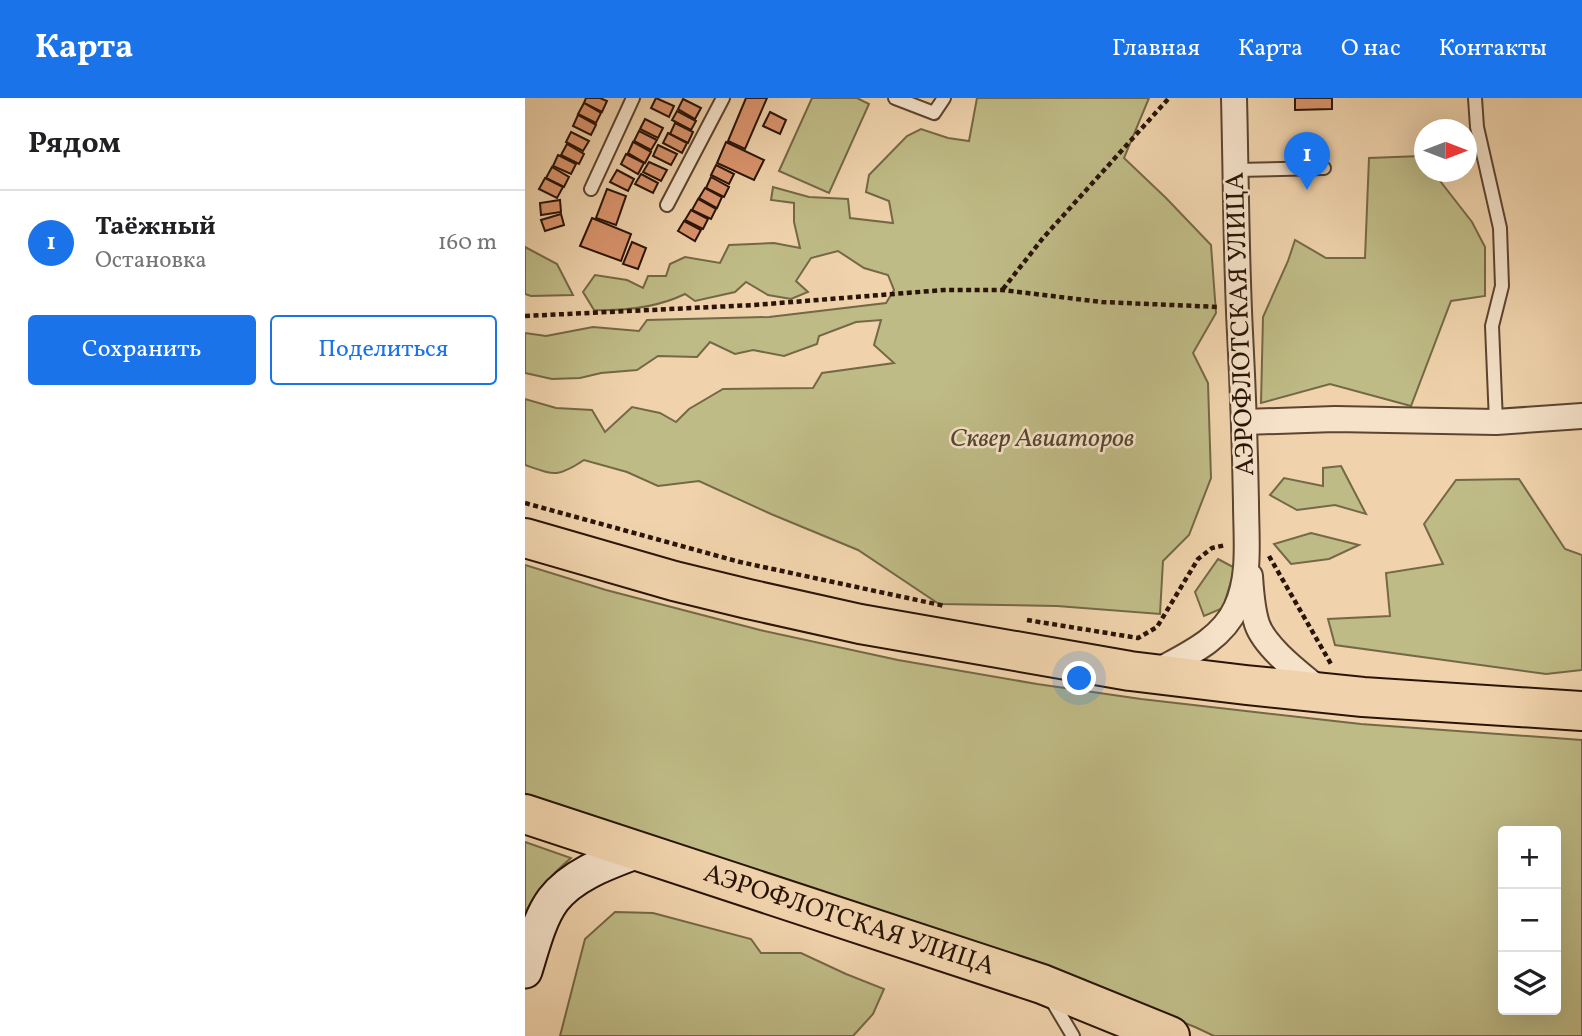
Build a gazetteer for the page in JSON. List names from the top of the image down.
{
  "streets": {
    "main road": ["АЭРОФЛОТСКАЯ УЛИЦА"]
  },
  "parks": ["Сквер Авиаторов"],
  "north": "right",
  "page": {
    "header": "Карта",
    "nav": [
      "Главная",
      "Карта",
      "О нас",
      "Контакты"
    ],
    "heading": "Рядом",
    "pins": "1",
    "list": [
      {
        "mark": "1",
        "name": "Таёжный",
        "note": "Остановка",
        "value": "160 m"
      }
    ],
    "buttons": ["Сохранить", "Поделиться"],
    "map_buttons": ["+", "−"]
  }
}
